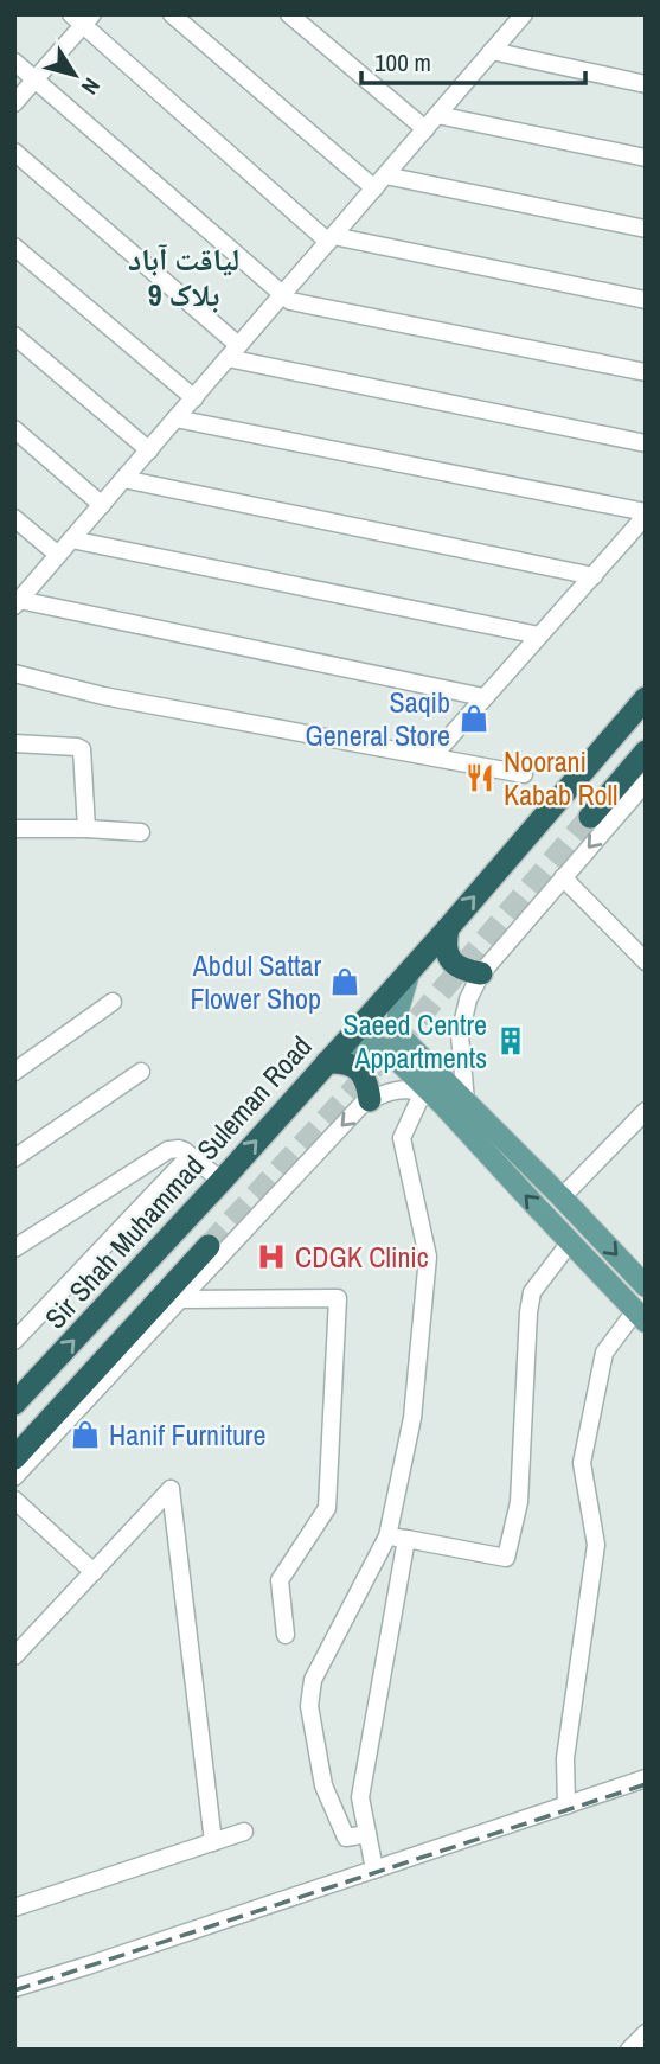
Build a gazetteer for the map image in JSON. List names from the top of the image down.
{
  "streets": {
    "highway": ["Sir Shah Muhammad Suleman Road"]
  },
  "districts": ["لیاقت آباد بلاک 9"],
  "places": {
    "shop": ["Saqib General Store", "Abdul Sattar Flower Shop", "Hanif Furniture"],
    "restaurant": ["Noorani Kabab Roll"],
    "building": ["Saeed Centre Appartments"],
    "hospital": ["CDGK Clinic"]
  },
  "scale_bar": "100 m",
  "north": "bottom right"
}
